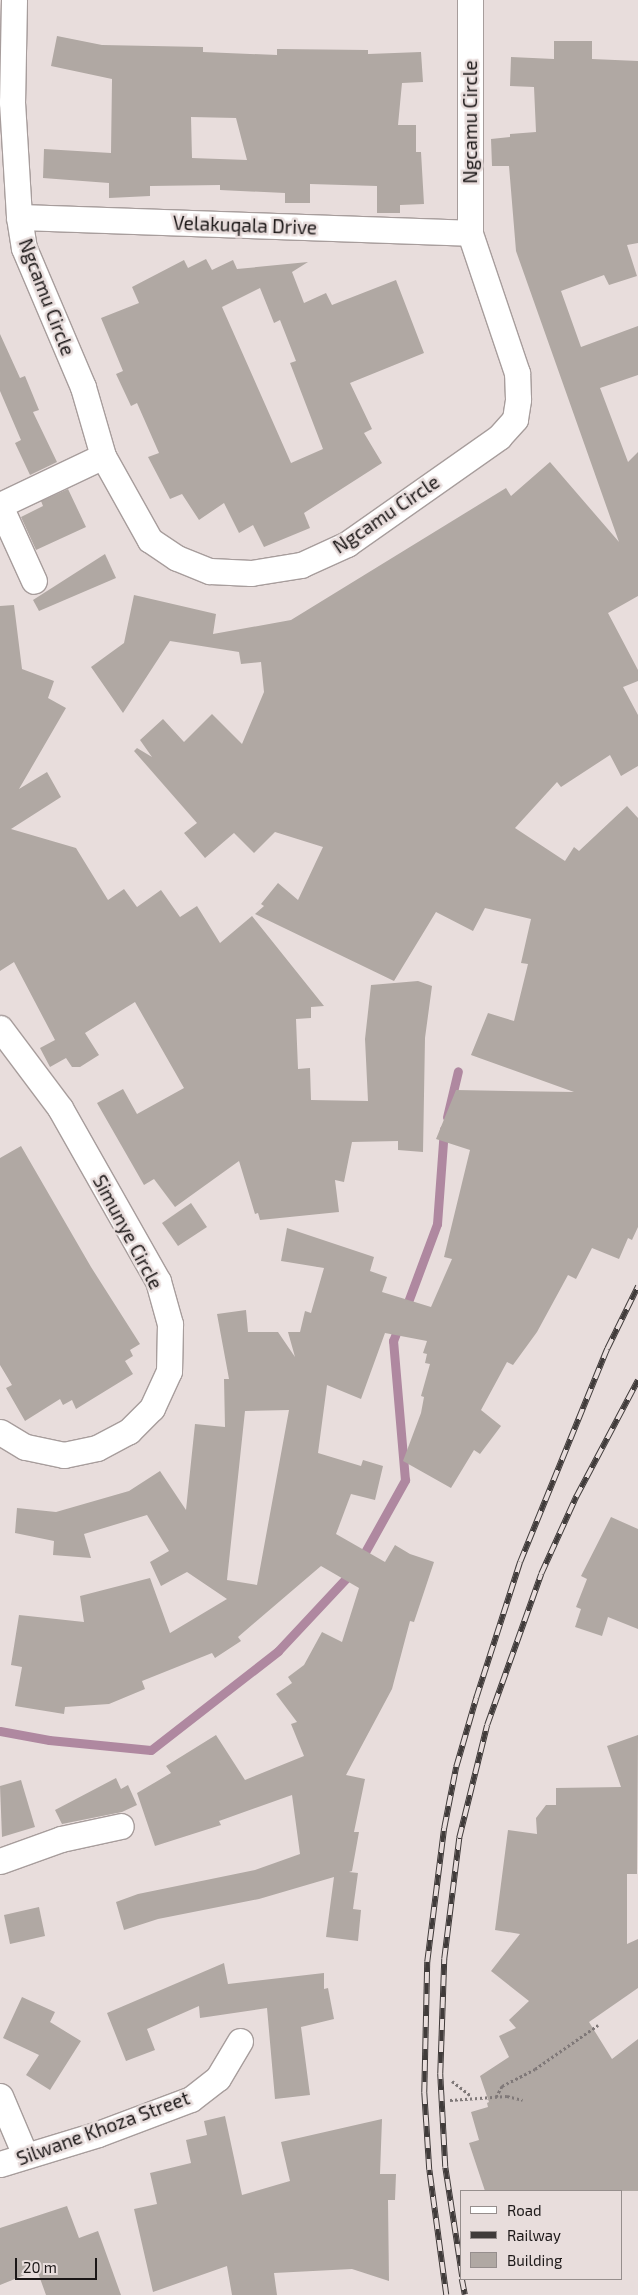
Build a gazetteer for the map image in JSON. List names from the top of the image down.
{
  "streets": {
    "street": [
      "Ngcamu Circle",
      "Velakuqala Drive",
      "Simunye Circle",
      "Silwane Khoza Street"
    ]
  },
  "crossings": [
    ["Ngcamu Circle", "Velakuqala Drive"]
  ],
  "legend": ["Road", "Railway", "Building"],
  "scale_bar": "20 m"
}
